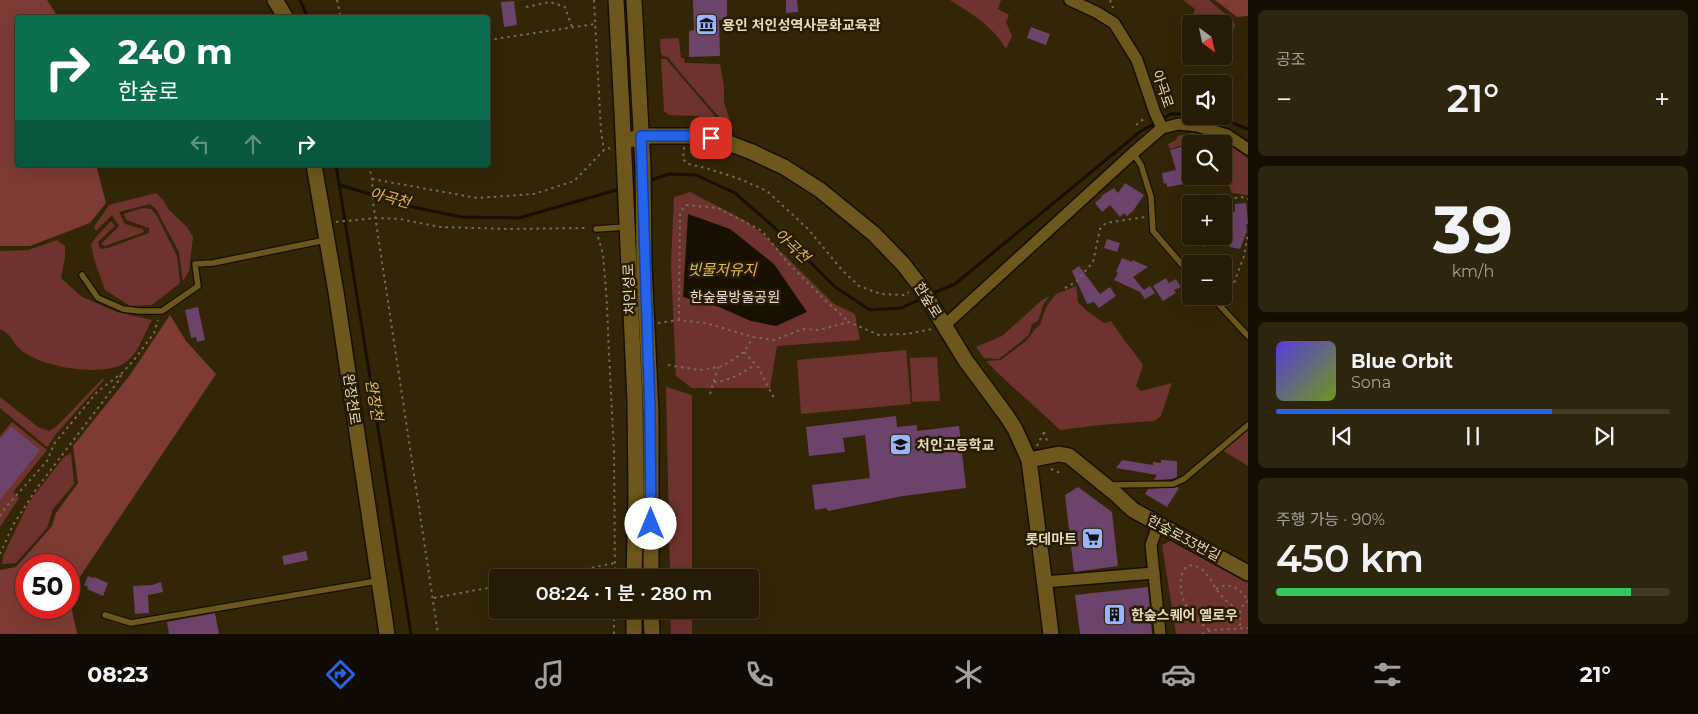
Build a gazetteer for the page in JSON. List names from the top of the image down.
{
  "streets": {
    "street": [
      "아곡로",
      "처인성로",
      "한숲로",
      "완장천로",
      "한숲로33번길"
    ]
  },
  "crossings": [
    ["처인성로", "한숲로"],
    ["한숲로", "한숲로33번길"]
  ],
  "water": ["아곡천", "빗물저유지", "완장천"],
  "parks": ["한숲물방울공원"],
  "places": {
    "museum": ["용인 처인성역사문화교육관"],
    "school or university": ["처인고등학교"],
    "supermarket": ["롯데마트"],
    "building": ["한숲스퀘어 옐로우"]
  },
  "north": "bottom right",
  "page": {
    "tile": [
      "공조",
      ["39", "km/h"],
      ["주행 가능 · 90%", "450 km"]
    ],
    "map_buttons": ["+", "−"],
    "turn": ["240 m", "한숲로"],
    "heat": ["−", "21°", "+"],
    "song": ["Blue Orbit", "Sona"],
    "limit": "50",
    "trip": "08:24 · 1 분 · 280 m",
    "tabs": ["08:23", "21°"]
  }
}
